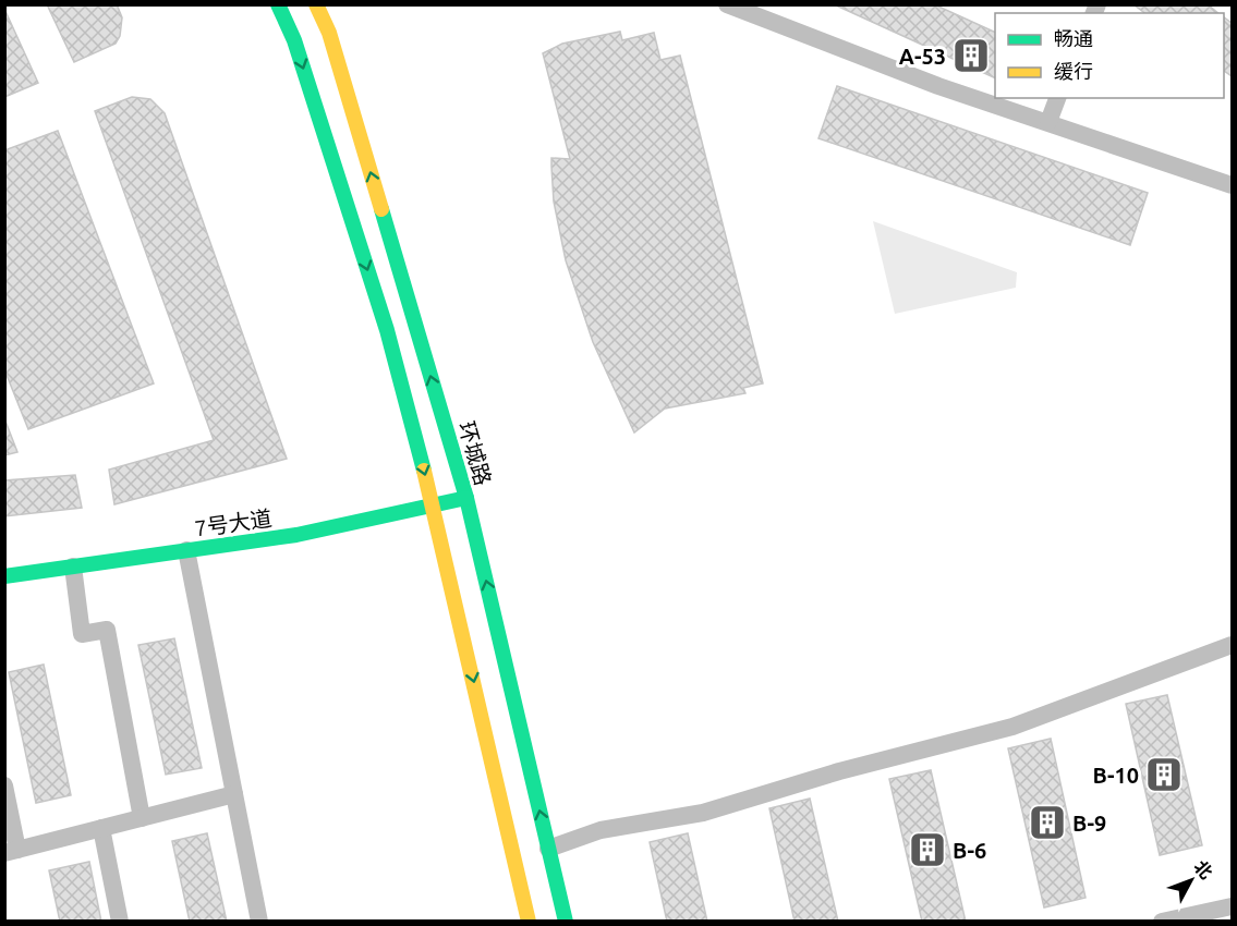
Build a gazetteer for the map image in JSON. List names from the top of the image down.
{
  "streets": {
    "main road": ["环城路", "7号大道"]
  },
  "crossings": [
    ["环城路", "7号大道"]
  ],
  "places": {
    "building": [
      "A-53",
      "B-10",
      "B-9",
      "B-6"
    ]
  },
  "legend": ["畅通", "缓行"],
  "north": "top right"
}
